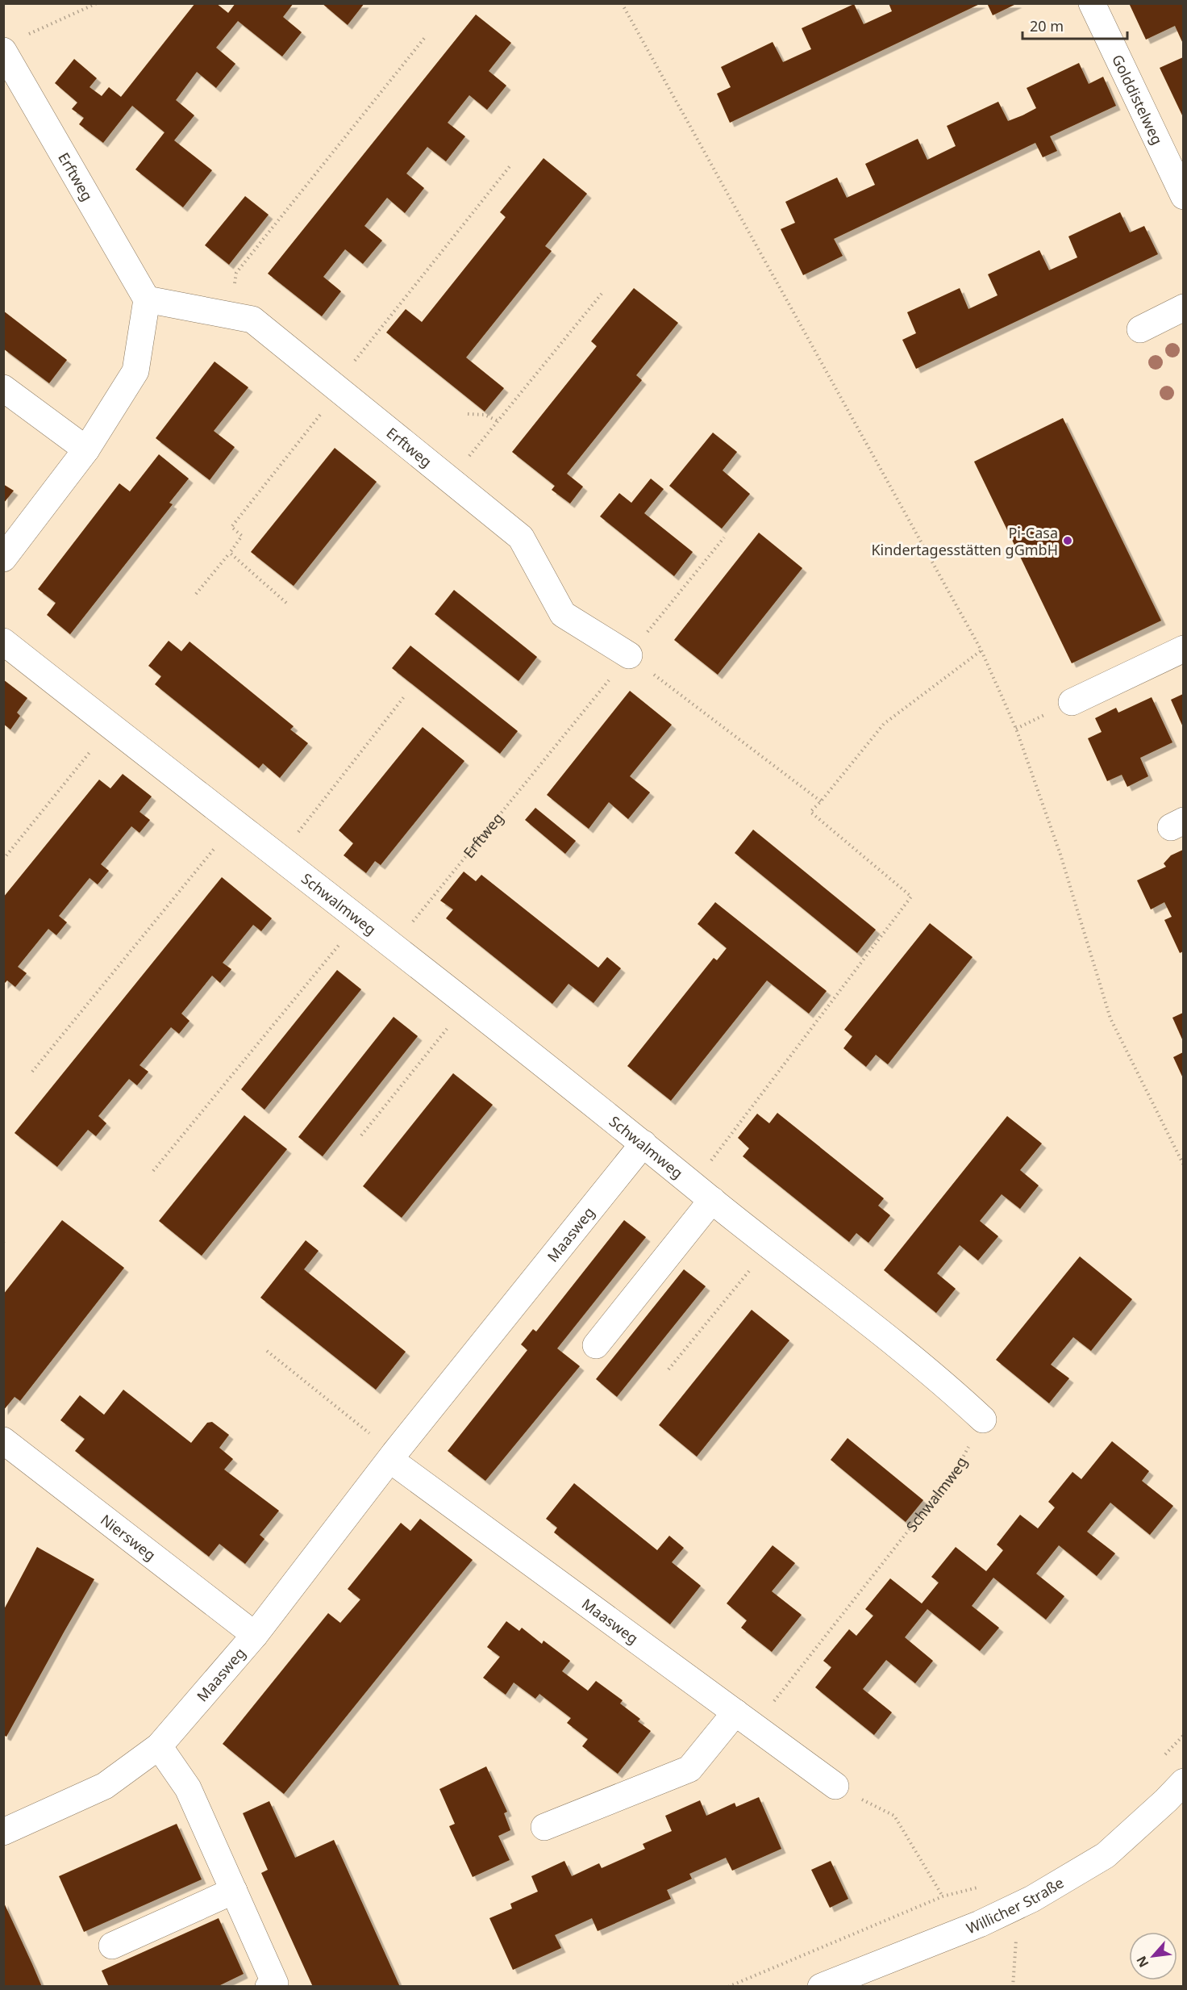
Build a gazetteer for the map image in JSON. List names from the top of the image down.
{
  "streets": {
    "street": [
      "Golddistelweg",
      "Erftweg",
      "Schwalmweg",
      "Maasweg",
      "Niersweg",
      "Willicher Straße"
    ]
  },
  "crossings": [
    ["Erftweg", "Schwalmweg"],
    ["Schwalmweg", "Maasweg"],
    ["Maasweg", "Niersweg"]
  ],
  "places": ["Pi-Casa Kindertagesstätten gGmbH"],
  "scale_bar": "20 m",
  "north": "bottom left"
}
